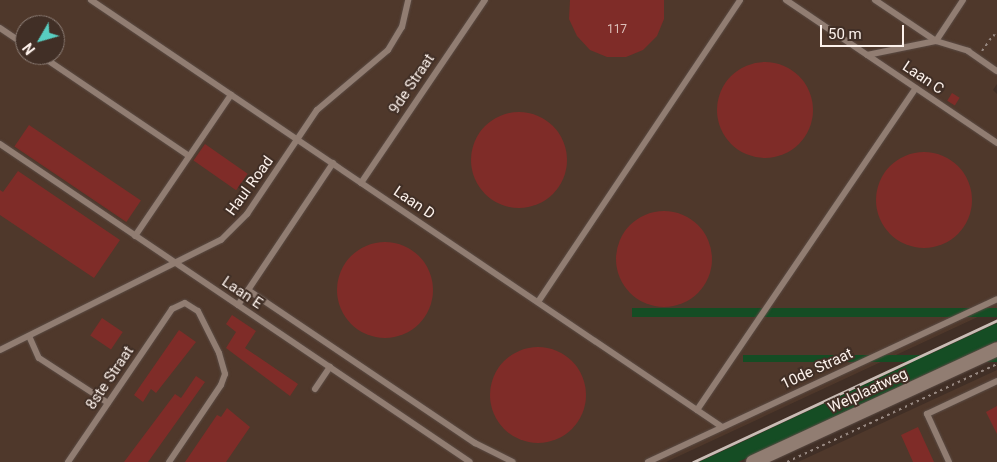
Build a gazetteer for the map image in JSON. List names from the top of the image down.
{
  "streets": {
    "street": ["Welplaatweg"],
    "lane": [
      "Laan C",
      "9de Straat",
      "Haul Road",
      "Laan D",
      "Laan E",
      "10de Straat",
      "8ste Straat"
    ]
  },
  "crossings": [
    ["9de Straat", "Laan D"],
    ["Haul Road", "Laan D"],
    ["Haul Road", "Laan E"],
    ["Laan D", "10de Straat"]
  ],
  "house_numbers": ["117"],
  "scale_bar": "50 m",
  "north": "bottom left"
}
